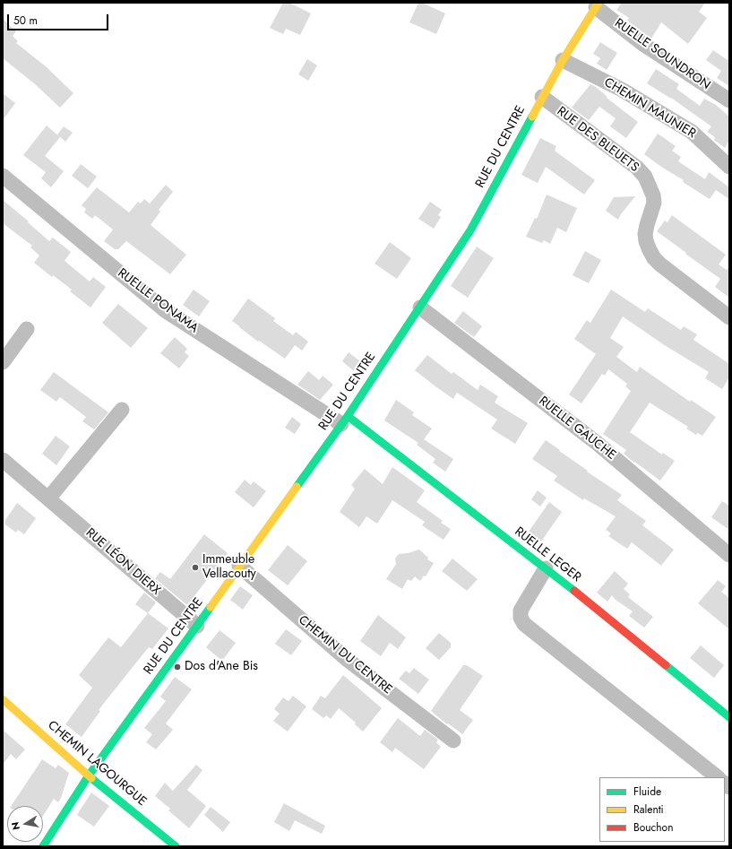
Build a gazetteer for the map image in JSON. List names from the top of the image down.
{
  "streets": {
    "street": [
      "RUELLE SOUNDRON",
      "CHEMIN MAUNIER",
      "RUE DES BLEUETS",
      "RUE DU CENTRE",
      "RUELLE PONAMA",
      "RUELLE GAUCHE",
      "RUELLE LEGER",
      "RUE LÉON DIERX",
      "CHEMIN DU CENTRE",
      "CHEMIN LAGOURGUE"
    ]
  },
  "crossings": [
    ["RUELLE SOUNDRON", "RUE DU CENTRE"],
    ["CHEMIN MAUNIER", "RUE DU CENTRE"],
    ["RUE DES BLEUETS", "RUE DU CENTRE"],
    ["RUE DU CENTRE", "RUELLE PONAMA"],
    ["RUE DU CENTRE", "RUELLE GAUCHE"],
    ["RUE DU CENTRE", "RUELLE LEGER"],
    ["RUE DU CENTRE", "RUE LÉON DIERX"],
    ["RUE DU CENTRE", "CHEMIN DU CENTRE"],
    ["RUE DU CENTRE", "CHEMIN LAGOURGUE"],
    ["RUELLE PONAMA", "RUELLE LEGER"]
  ],
  "places": ["Immeuble Vellacouty", "Dos d'Ane Bis"],
  "legend": ["Fluide", "Ralenti", "Bouchon"],
  "scale_bar": "50 m",
  "north": "left"
}
